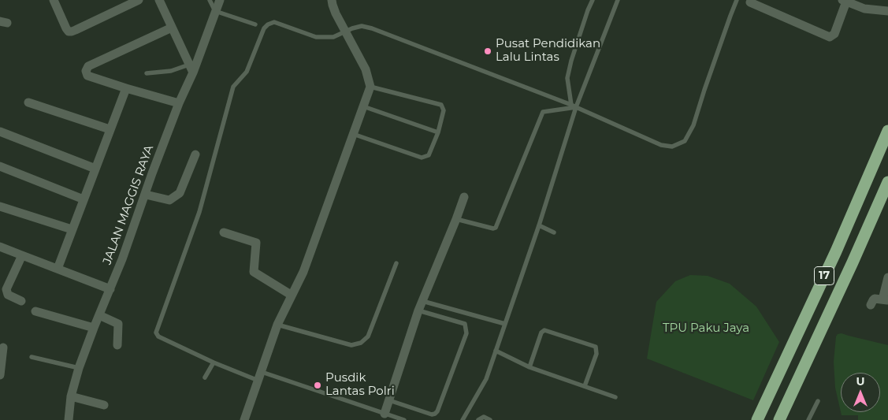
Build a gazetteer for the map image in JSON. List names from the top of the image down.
{
  "streets": {
    "highway": ["17"],
    "street": ["JALAN MAGGIS RAYA"]
  },
  "parks": ["TPU Paku Jaya"],
  "places": ["Pusat Pendidikan Lalu Lintas", "Pusdik Lantas Polri"],
  "north": "top"
}
